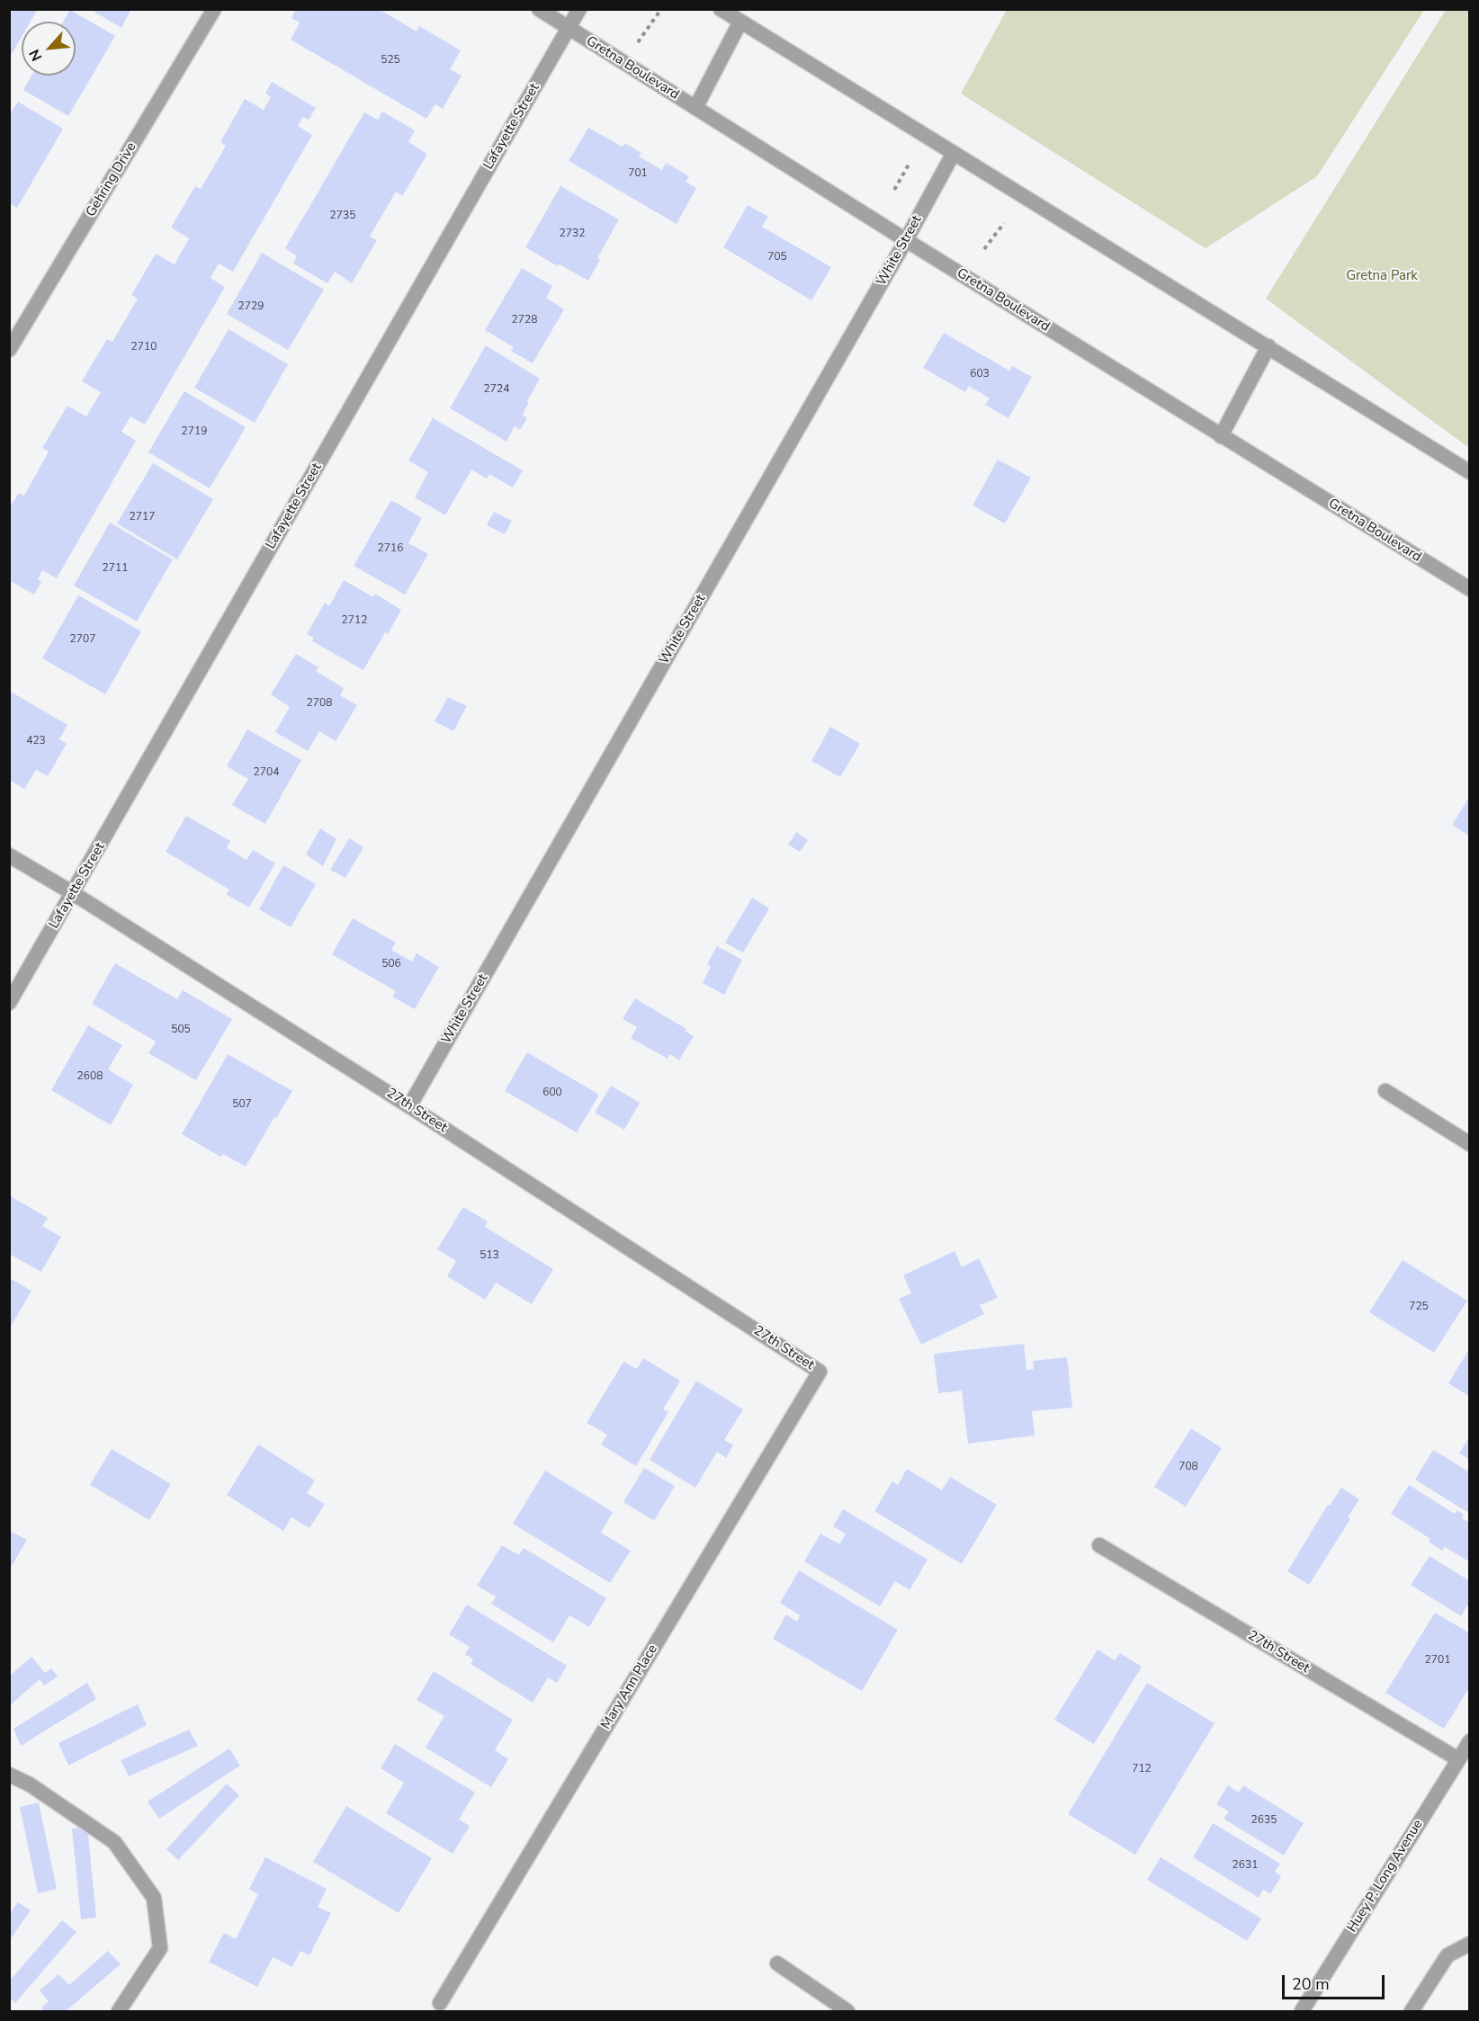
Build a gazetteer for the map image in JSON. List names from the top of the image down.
{
  "streets": {
    "street": [
      "Gretna Boulevard",
      "Lafayette Street",
      "Gehring Drive",
      "White Street",
      "27th Street",
      "Mary Ann Place",
      "Huey P. Long Avenue"
    ]
  },
  "crossings": [
    ["Gretna Boulevard", "Lafayette Street"],
    ["Gretna Boulevard", "White Street"],
    ["Lafayette Street", "27th Street"],
    ["White Street", "27th Street"],
    ["27th Street", "Mary Ann Place"],
    ["27th Street", "Huey P. Long Avenue"]
  ],
  "parks": ["Gretna Park"],
  "house_numbers": [
    "525",
    "701",
    "2735",
    "2732",
    "705",
    "2729",
    "2728",
    "2710",
    "603",
    "2724",
    "2719",
    "2717",
    "2716",
    "2711",
    "2712",
    "2707",
    "2708",
    "423",
    "2704",
    "506",
    "505",
    "2608",
    "600",
    "507",
    "513",
    "725",
    "708",
    "2701",
    "712",
    "2635",
    "2631"
  ],
  "scale_bar": "20 m",
  "north": "bottom left"
}
